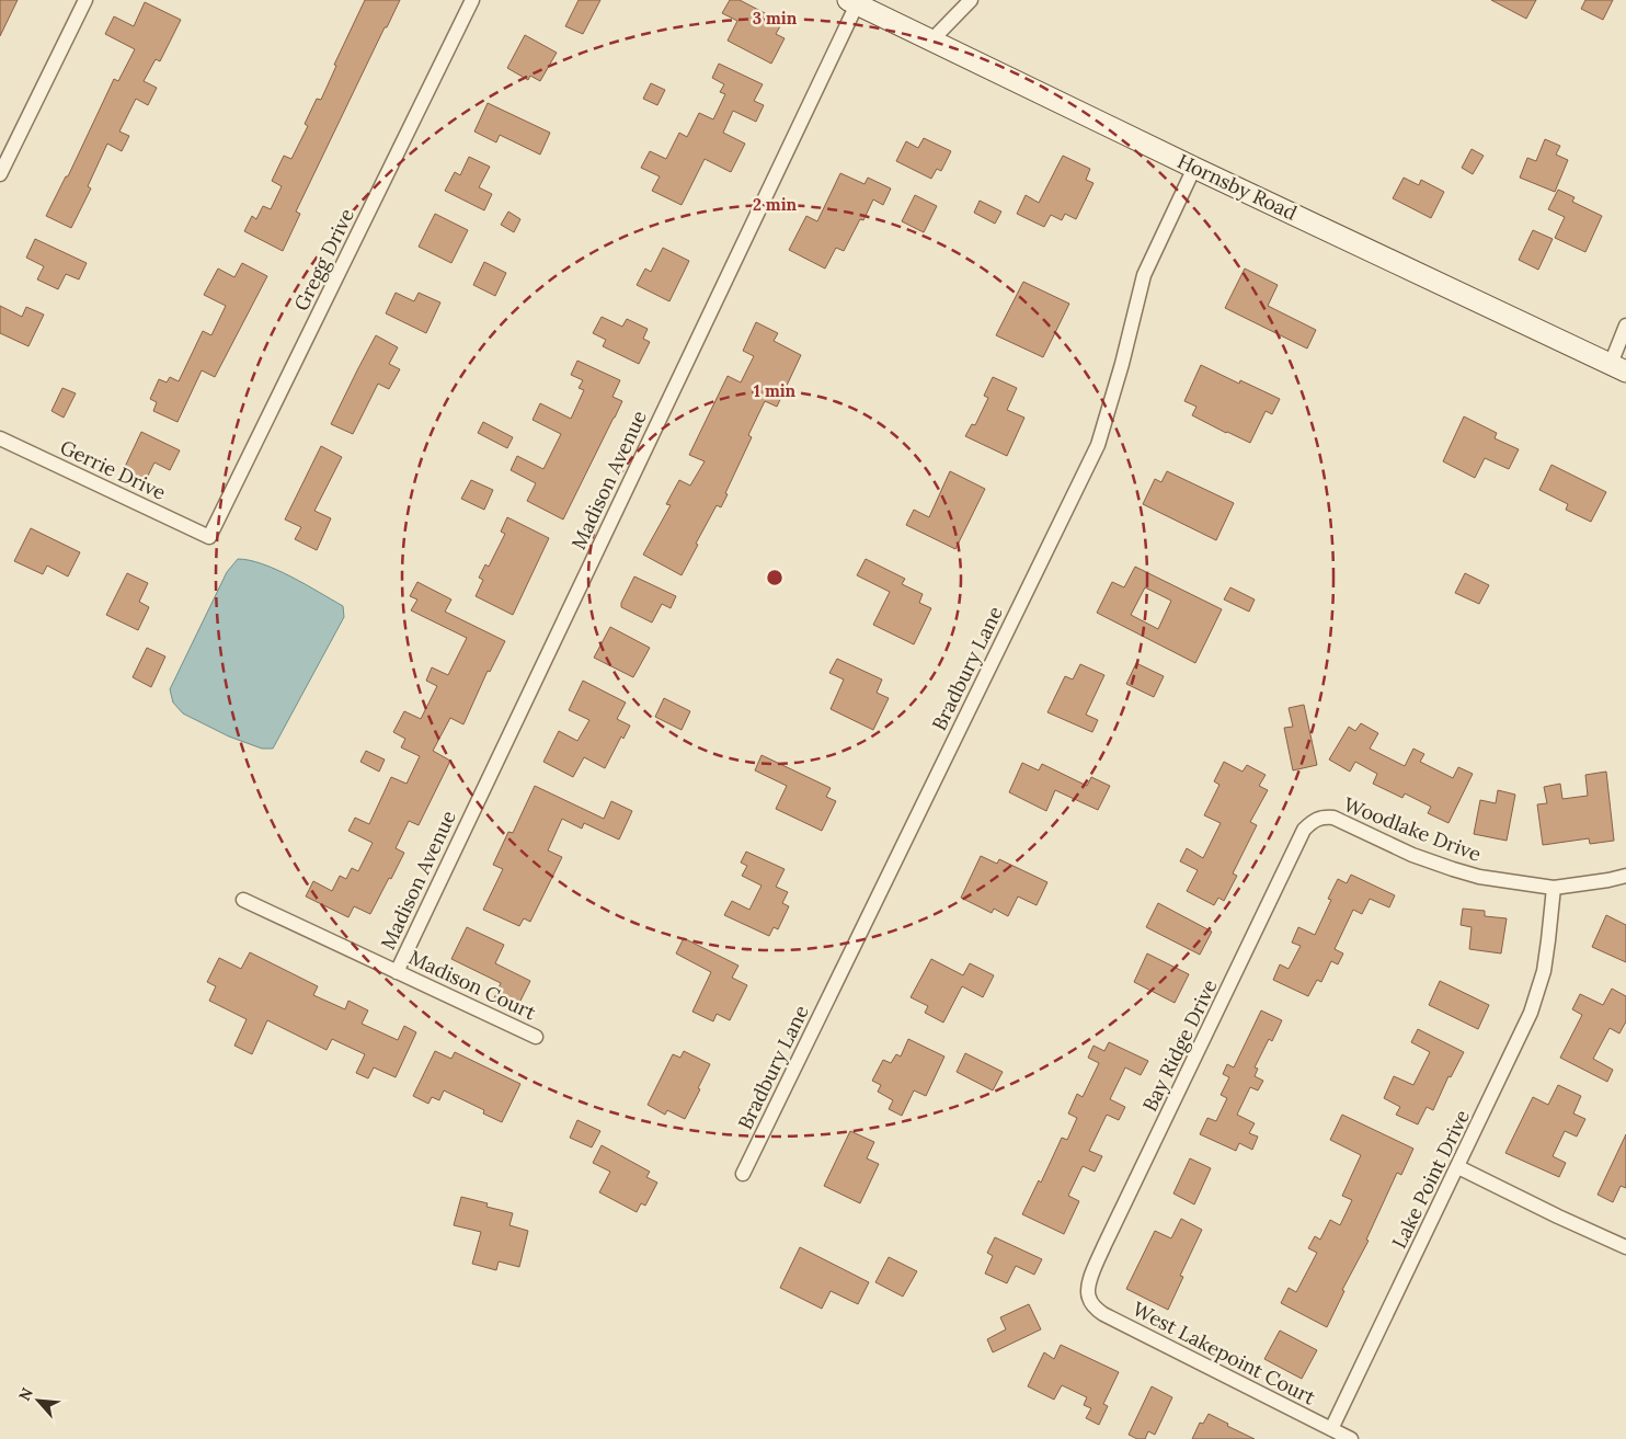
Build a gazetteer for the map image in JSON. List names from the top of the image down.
{
  "streets": {
    "street": [
      "Hornsby Road",
      "Gregg Drive",
      "Gerrie Drive",
      "Madison Avenue",
      "Bradbury Lane",
      "Woodlake Drive",
      "Madison Court",
      "Bay Ridge Drive",
      "Lake Point Drive",
      "West Lakepoint Court"
    ]
  },
  "crossings": [
    ["Hornsby Road", "Madison Avenue"],
    ["Hornsby Road", "Bradbury Lane"],
    ["Gregg Drive", "Gerrie Drive"],
    ["Madison Avenue", "Madison Court"],
    ["Woodlake Drive", "Bay Ridge Drive"],
    ["Woodlake Drive", "Lake Point Drive"],
    ["Bay Ridge Drive", "West Lakepoint Court"],
    ["Lake Point Drive", "West Lakepoint Court"]
  ],
  "north": "top left",
  "rings": ["3 min", "2 min", "1 min"]
}
